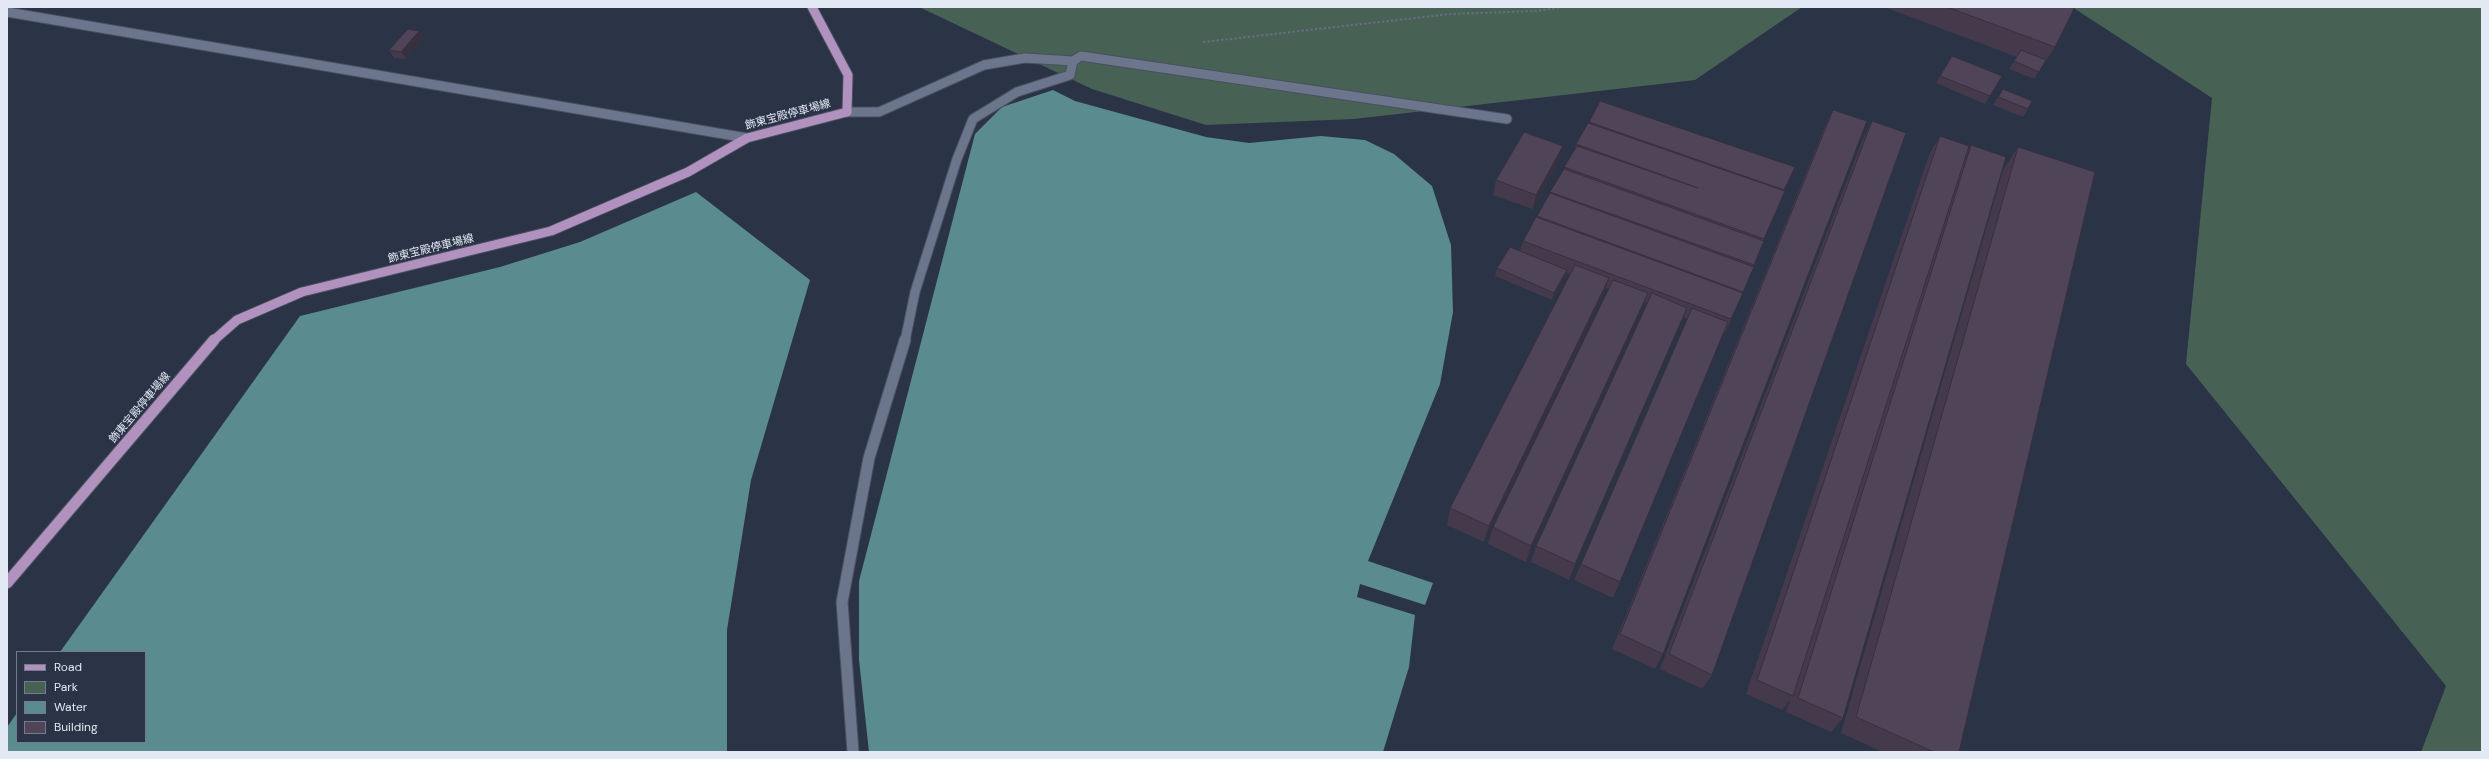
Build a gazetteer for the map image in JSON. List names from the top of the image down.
{
  "streets": {
    "main road": ["飾東宝殿停車場線"]
  },
  "legend": [
    "Road",
    "Park",
    "Water",
    "Building"
  ]
}
